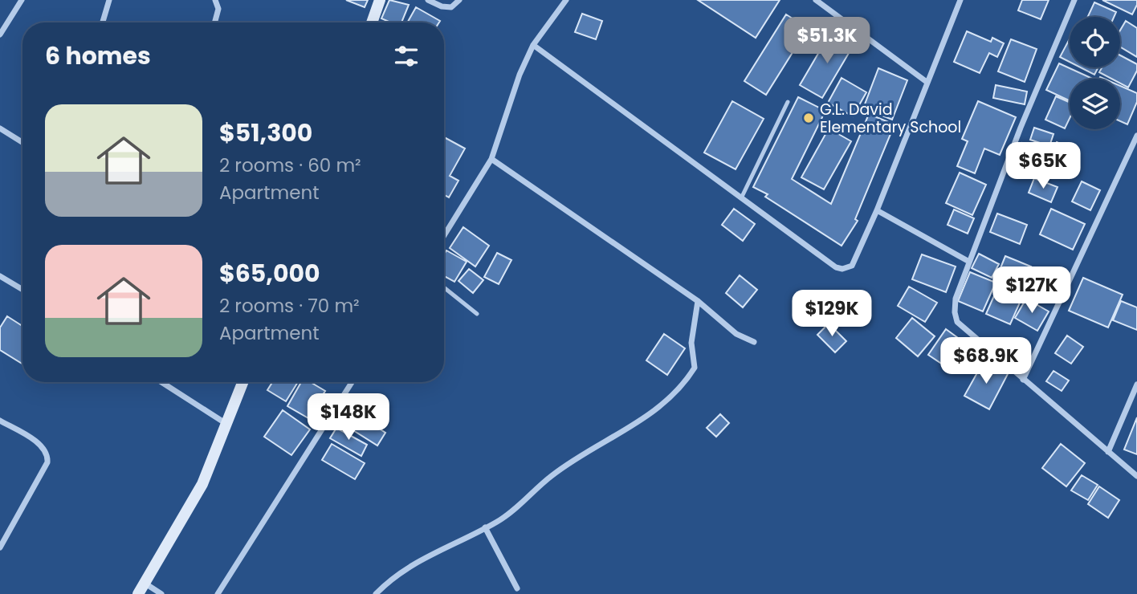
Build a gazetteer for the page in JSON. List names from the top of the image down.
{
  "places": ["G.L. David Elementary School"],
  "page": {
    "price": [
      "$51.3K",
      "$65K",
      "$127K",
      "$129K",
      "$68.9K",
      "$148K"
    ],
    "heading": "6 homes",
    "list": [
      {
        "name": "$51,300",
        "note": "2 rooms · 60 m² · Apartment"
      },
      {
        "name": "$65,000",
        "note": "2 rooms · 70 m² · Apartment"
      }
    ]
  }
}
